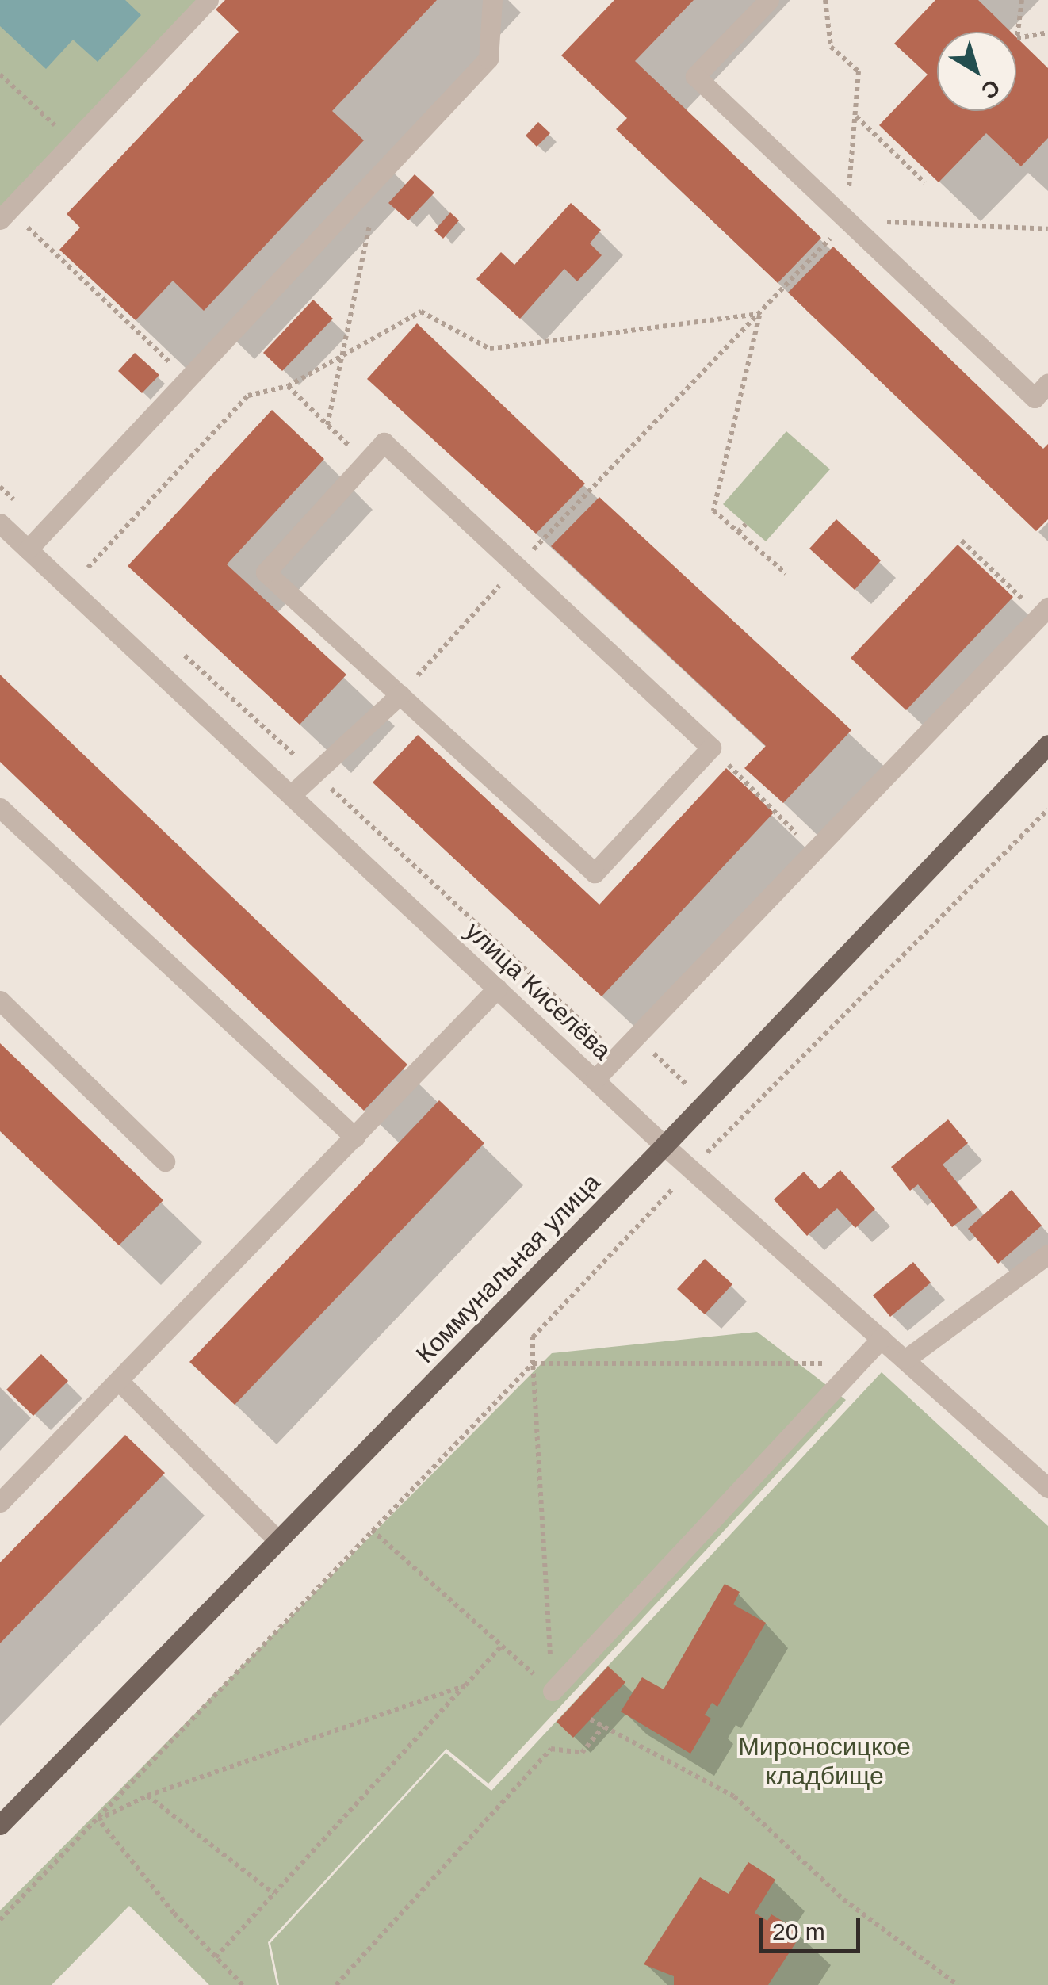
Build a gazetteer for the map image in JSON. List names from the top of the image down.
{
  "streets": {
    "main road": ["Коммунальная улица"],
    "street": ["улица Киселёва"]
  },
  "crossings": [
    ["улица Киселёва", "Коммунальная улица"]
  ],
  "parks": ["Мироносицкое кладбище"],
  "scale_bar": "20 m",
  "north": "bottom right"
}
